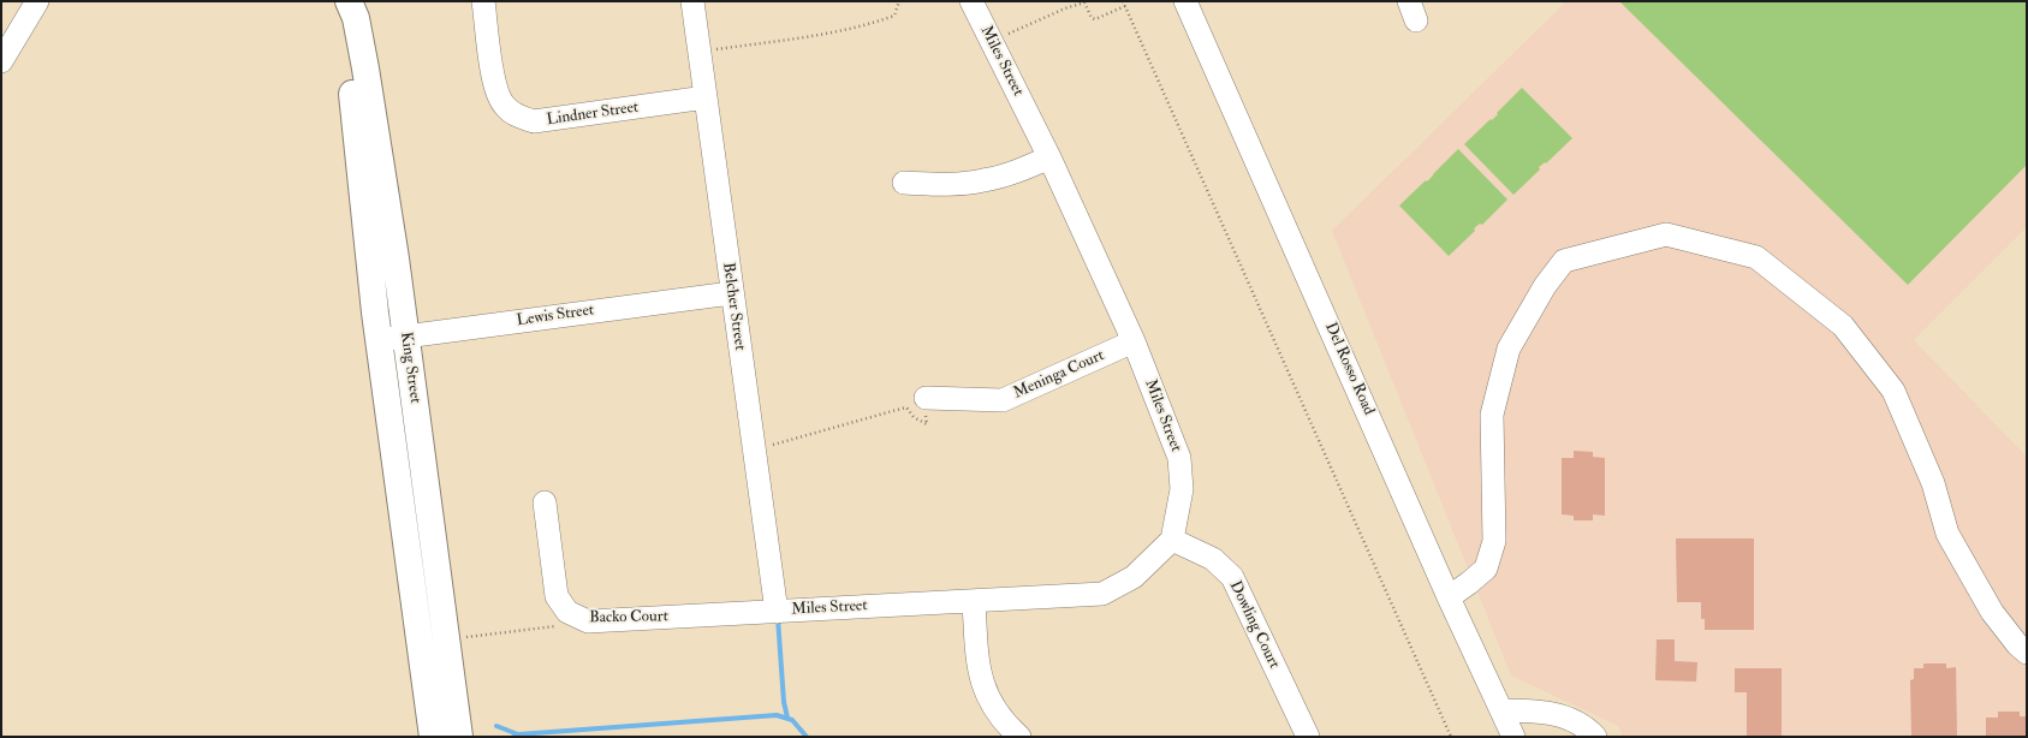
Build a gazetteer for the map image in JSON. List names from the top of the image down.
{
  "streets": {
    "main road": ["King Street"],
    "street": [
      "Miles Street",
      "Lindner Street",
      "Belcher Street",
      "Lewis Street",
      "Del Rosso Road",
      "Meninga Court",
      "Backo Court",
      "Dowling Court"
    ]
  },
  "crossings": [
    ["Miles Street", "Belcher Street"],
    ["Miles Street", "Meninga Court"],
    ["Miles Street", "Backo Court"],
    ["Miles Street", "Dowling Court"],
    ["Lindner Street", "Belcher Street"],
    ["Belcher Street", "Lewis Street"],
    ["Belcher Street", "Backo Court"],
    ["Lewis Street", "King Street"]
  ]
}
